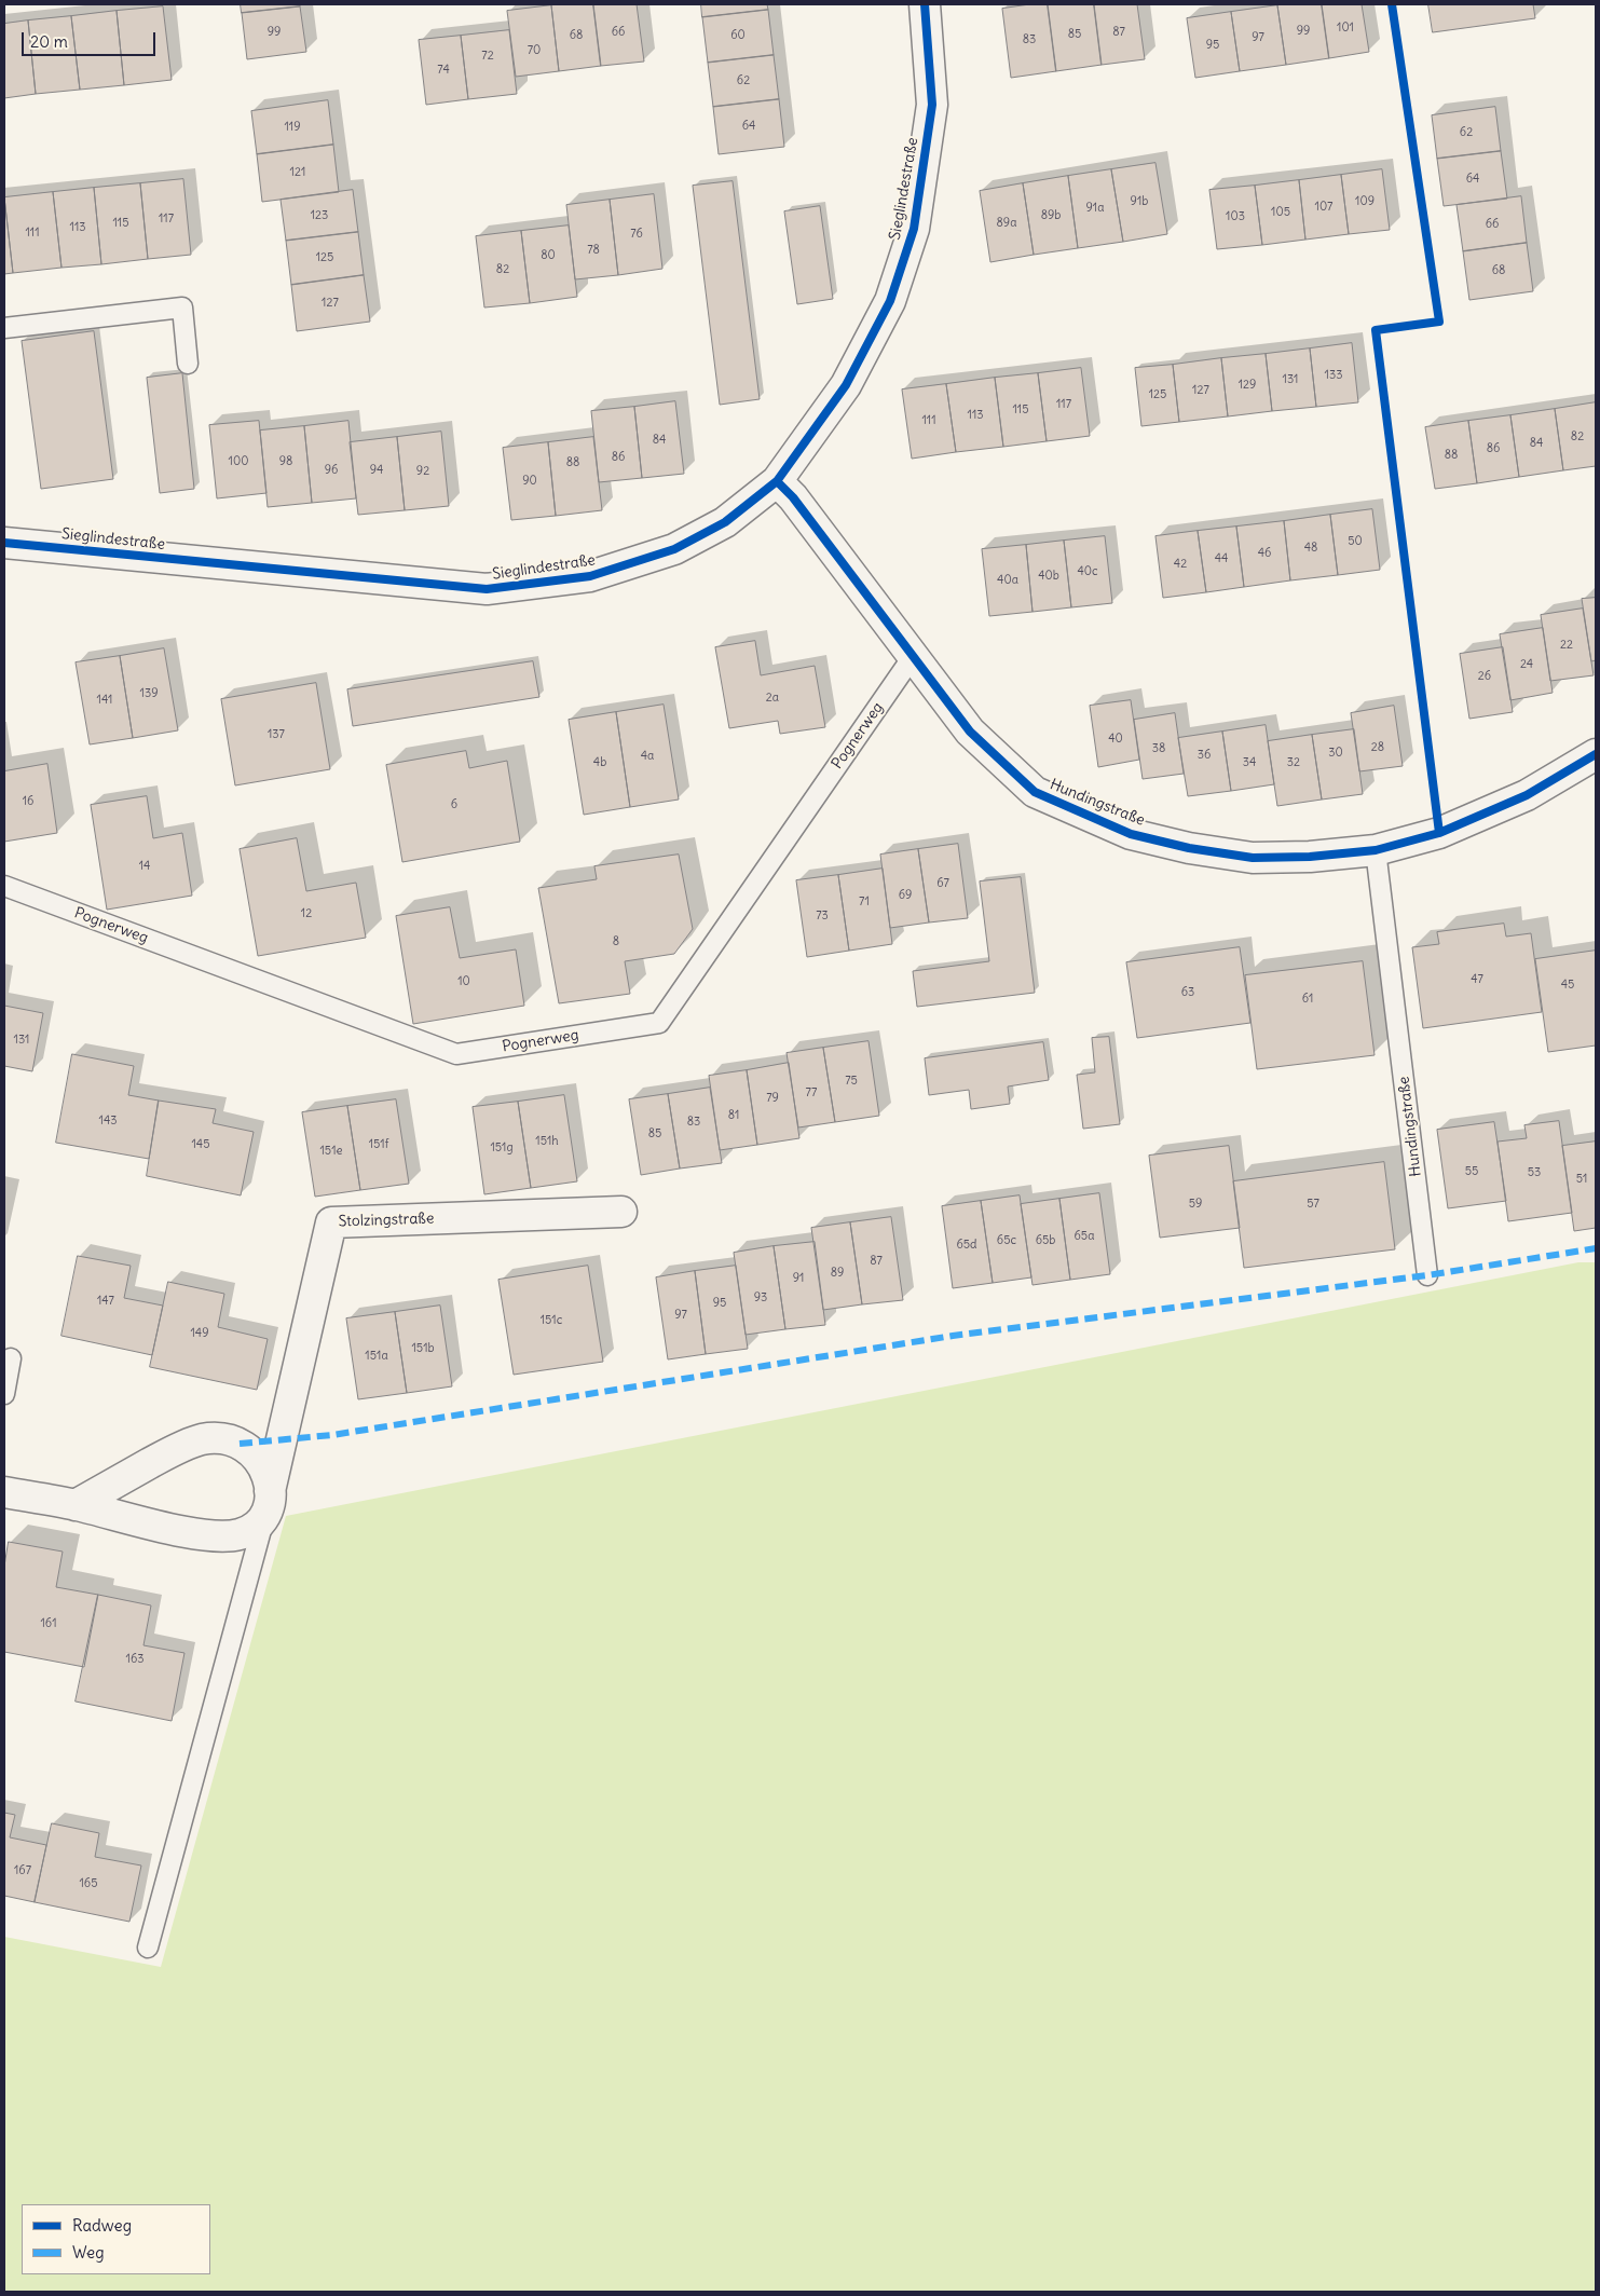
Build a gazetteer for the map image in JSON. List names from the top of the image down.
{
  "streets": {
    "street": ["Sieglindestraße", "Hundingstraße", "Stolzingstraße"],
    "lane": ["Pognerweg"]
  },
  "crossings": [
    ["Sieglindestraße", "Hundingstraße"],
    ["Pognerweg", "Hundingstraße"]
  ],
  "house_numbers": [
    "101",
    "99",
    "99",
    "66",
    "87",
    "85",
    "68",
    "60",
    "97",
    "83",
    "95",
    "70",
    "72",
    "74",
    "62",
    "64",
    "119",
    "62",
    "121",
    "64",
    "91b",
    "109",
    "107",
    "91a",
    "105",
    "123",
    "89b",
    "103",
    "117",
    "115",
    "89a",
    "66",
    "113",
    "111",
    "76",
    "78",
    "80",
    "125",
    "82",
    "68",
    "127",
    "133",
    "131",
    "129",
    "127",
    "125",
    "117",
    "115",
    "113",
    "111",
    "82",
    "84",
    "84",
    "86",
    "88",
    "86",
    "100",
    "98",
    "88",
    "96",
    "94",
    "92",
    "90",
    "50",
    "48",
    "46",
    "44",
    "42",
    "40c",
    "40b",
    "40a",
    "22",
    "24",
    "26",
    "139",
    "2a",
    "141",
    "137",
    "40",
    "28",
    "38",
    "30",
    "36",
    "4a",
    "4b",
    "34",
    "32",
    "16",
    "6",
    "14",
    "67",
    "69",
    "71",
    "12",
    "73",
    "8",
    "47",
    "10",
    "45",
    "63",
    "61",
    "131",
    "75",
    "77",
    "79",
    "81",
    "143",
    "83",
    "85",
    "151h",
    "145",
    "151f",
    "151g",
    "151e",
    "55",
    "53",
    "51",
    "59",
    "57",
    "65a",
    "65c",
    "65b",
    "65d",
    "87",
    "89",
    "91",
    "93",
    "147",
    "95",
    "97",
    "151c",
    "149",
    "151b",
    "151a",
    "161",
    "163",
    "167",
    "165"
  ],
  "legend": ["Radweg", "Weg"],
  "scale_bar": "20 m"
}
